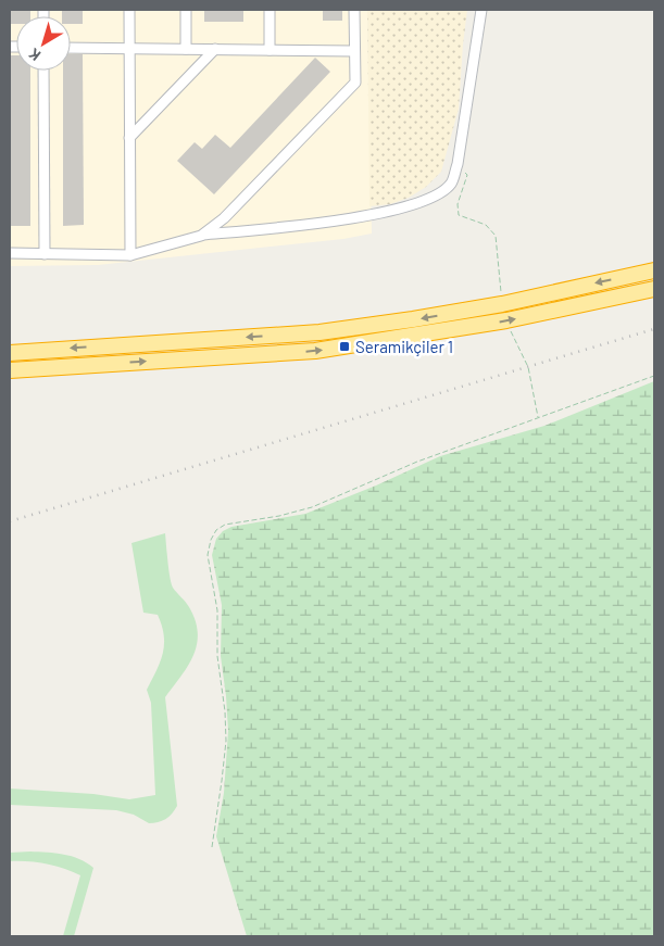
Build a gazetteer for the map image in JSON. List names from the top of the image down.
{
  "places": {
    "transit": ["Seramikçiler 1"]
  },
  "north": "bottom left"
}
